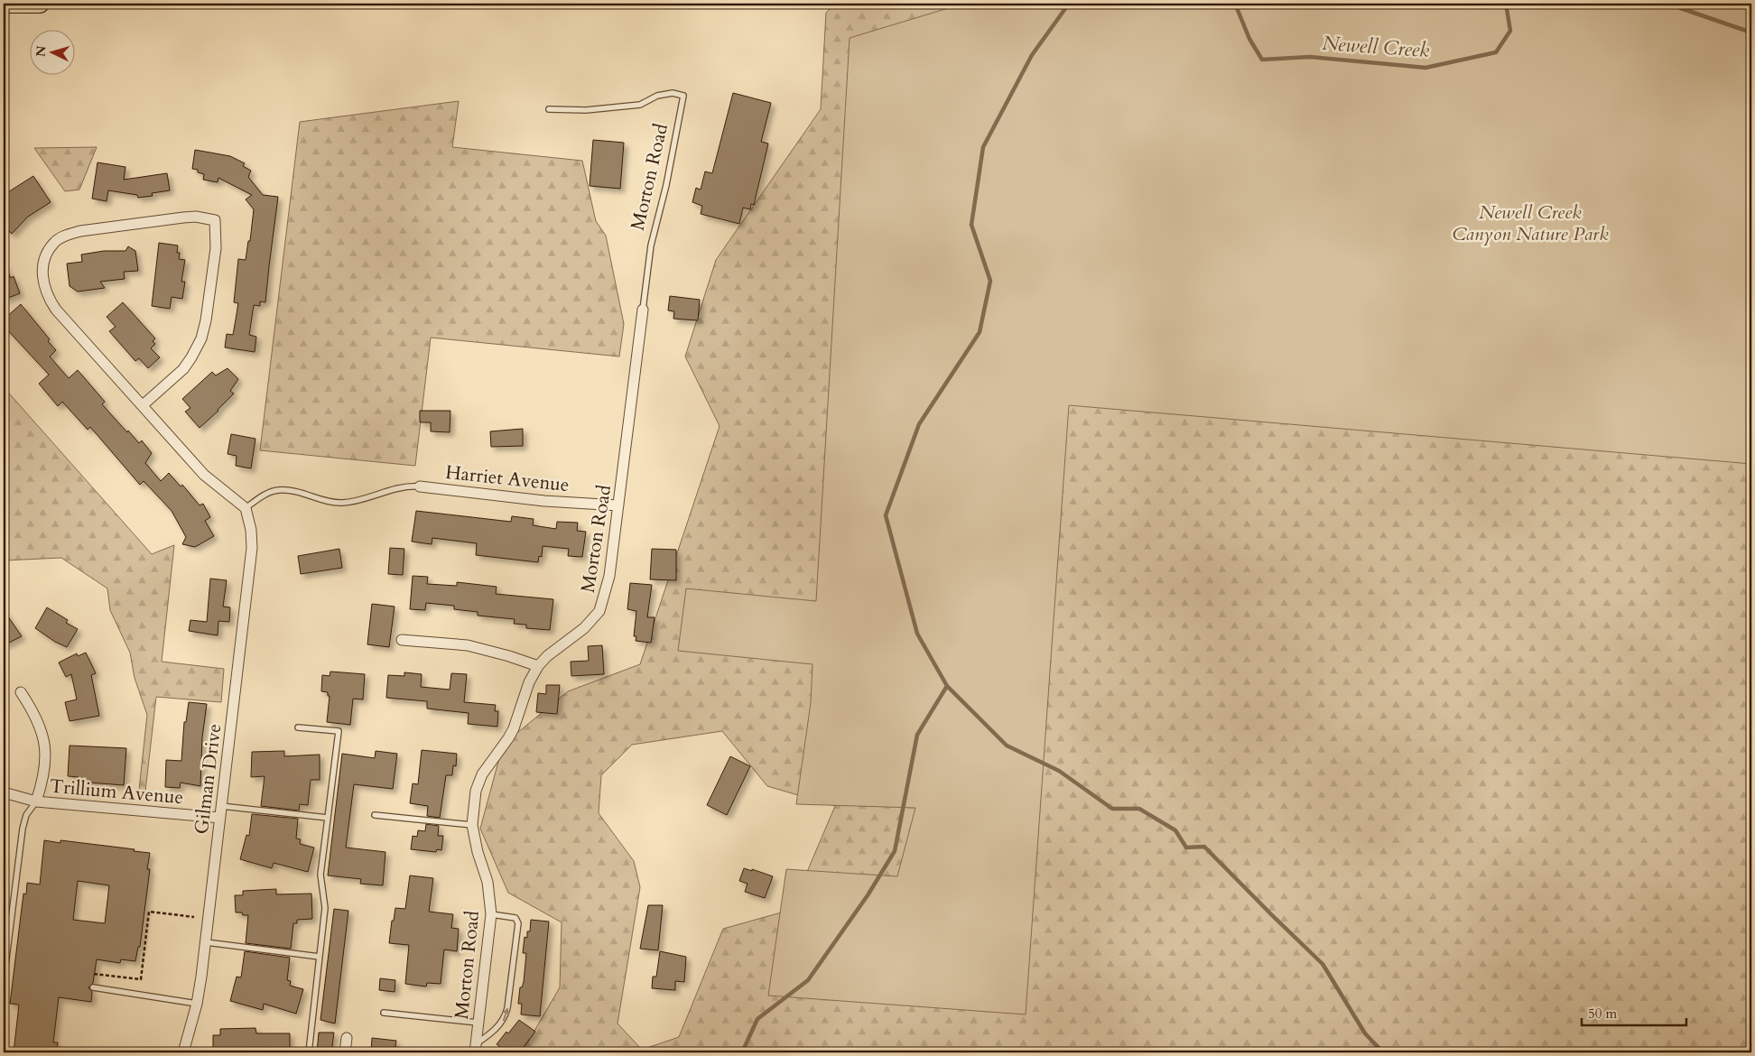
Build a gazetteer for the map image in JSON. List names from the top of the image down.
{
  "streets": {
    "street": [
      "Morton Road",
      "Harriet Avenue",
      "Gilman Drive",
      "Trillium Avenue"
    ]
  },
  "crossings": [
    ["Morton Road", "Harriet Avenue"],
    ["Gilman Drive", "Trillium Avenue"]
  ],
  "water": ["Newell Creek"],
  "parks": ["Newell Creek Canyon Nature Park"],
  "scale_bar": "50 m",
  "north": "left"
}
